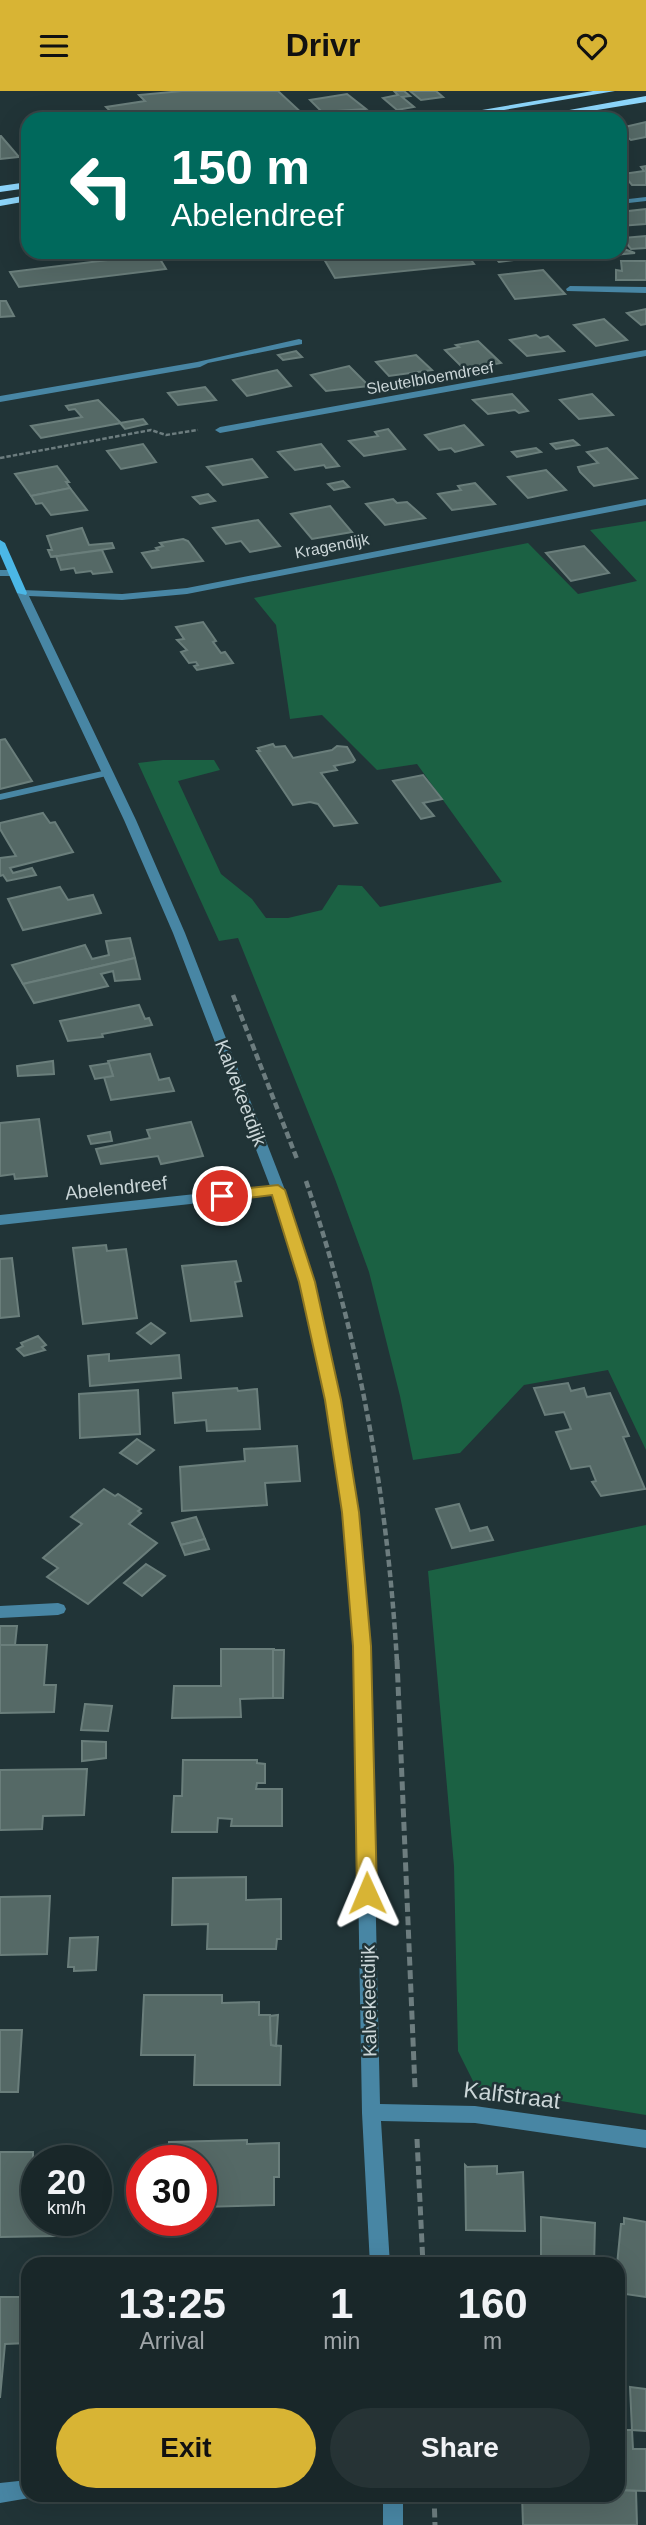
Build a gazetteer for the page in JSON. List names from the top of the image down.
{
  "streets": {
    "street": [
      "Sleutelbloemdreef",
      "Kragendijk",
      "Kalvekeetdijk",
      "Abelendreef",
      "Kalfstraat"
    ]
  },
  "crossings": [
    ["Kragendijk", "Kalvekeetdijk"],
    ["Kalvekeetdijk", "Abelendreef"],
    ["Kalvekeetdijk", "Kalfstraat"]
  ],
  "page": {
    "header": "Drivr",
    "turn": ["150 m", "Abelendreef"],
    "speed": "20 km/h",
    "limit": "30",
    "eta": [
      "13:25",
      "Arrival",
      "1",
      "min",
      "160",
      "m"
    ],
    "buttons": ["Exit", "Share"]
  }
}
